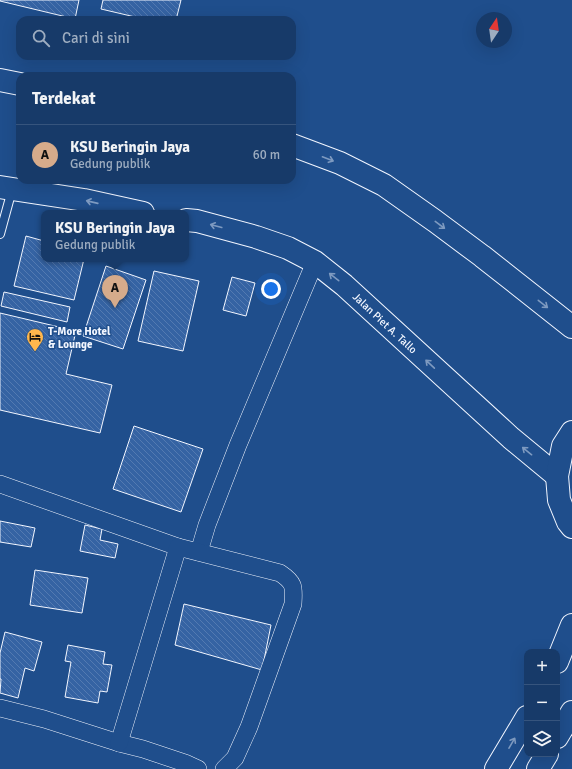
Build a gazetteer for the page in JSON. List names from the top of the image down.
{
  "streets": {
    "main road": ["Jalan Piet A. Tallo"]
  },
  "places": {
    "hotel": ["T-More Hotel & Lounge"]
  },
  "north": "top",
  "page": {
    "search": "Cari di sini",
    "heading": "Terdekat",
    "list": [
      {
        "mark": "A",
        "name": "KSU Beringin Jaya",
        "note": "Gedung publik",
        "value": "60 m"
      }
    ],
    "popup": ["KSU Beringin Jaya", "Gedung publik"],
    "pins": "A",
    "map_buttons": ["+", "−"]
  }
}
